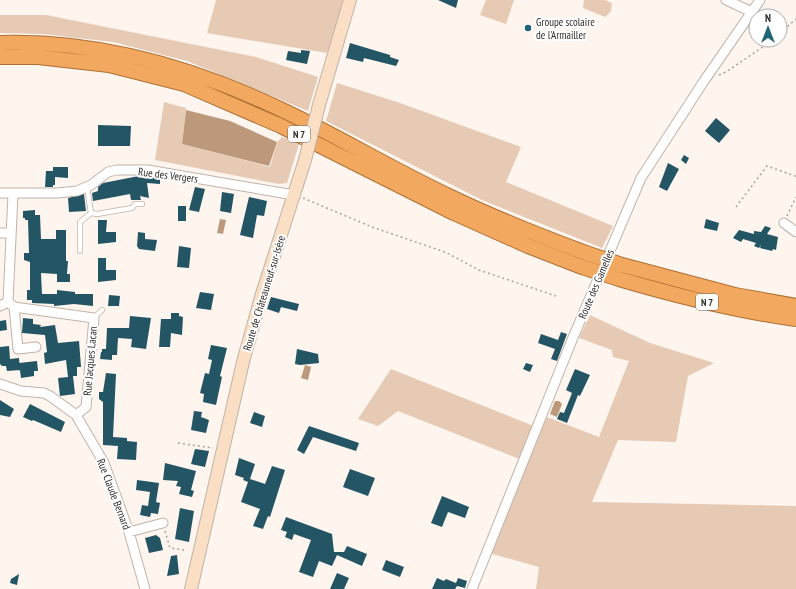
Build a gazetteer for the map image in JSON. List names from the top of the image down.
{
  "streets": {
    "highway": ["N 7"],
    "main road": ["Route de Châteauneuf-sur-Isère"],
    "street": [
      "Rue des Vergers",
      "Route des Gamelles",
      "Rue Jacques Lacan",
      "Rue Claude Bernard"
    ]
  },
  "crossings": [
    ["Rue des Vergers", "Route de Châteauneuf-sur-Isère"],
    ["Rue Jacques Lacan", "Rue Claude Bernard"]
  ],
  "places": ["Groupe scolaire de l'Armailler"],
  "north": "top"
}
